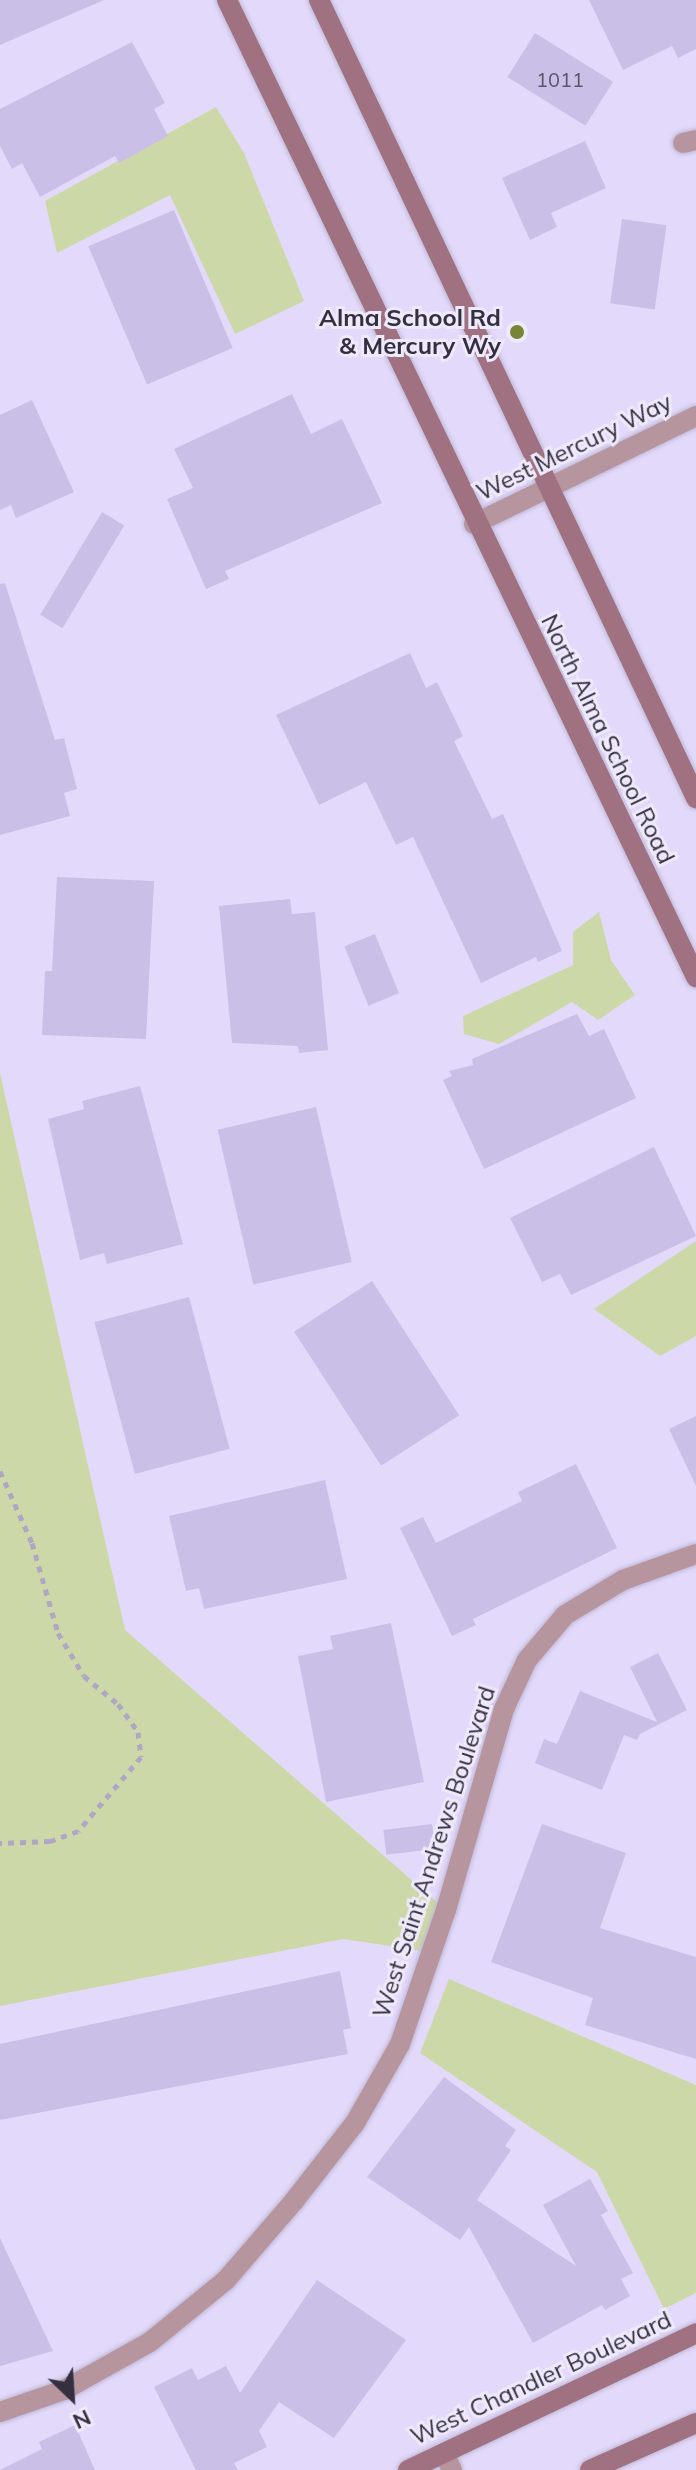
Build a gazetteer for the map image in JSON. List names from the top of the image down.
{
  "streets": {
    "main road": ["North Alma School Road", "West Chandler Boulevard"],
    "street": ["West Mercury Way", "West Saint Andrews Boulevard"]
  },
  "crossings": [
    ["West Mercury Way", "North Alma School Road"]
  ],
  "places": ["Alma School Rd & Mercury Wy"],
  "house_numbers": ["1011"],
  "north": "bottom right"
}
